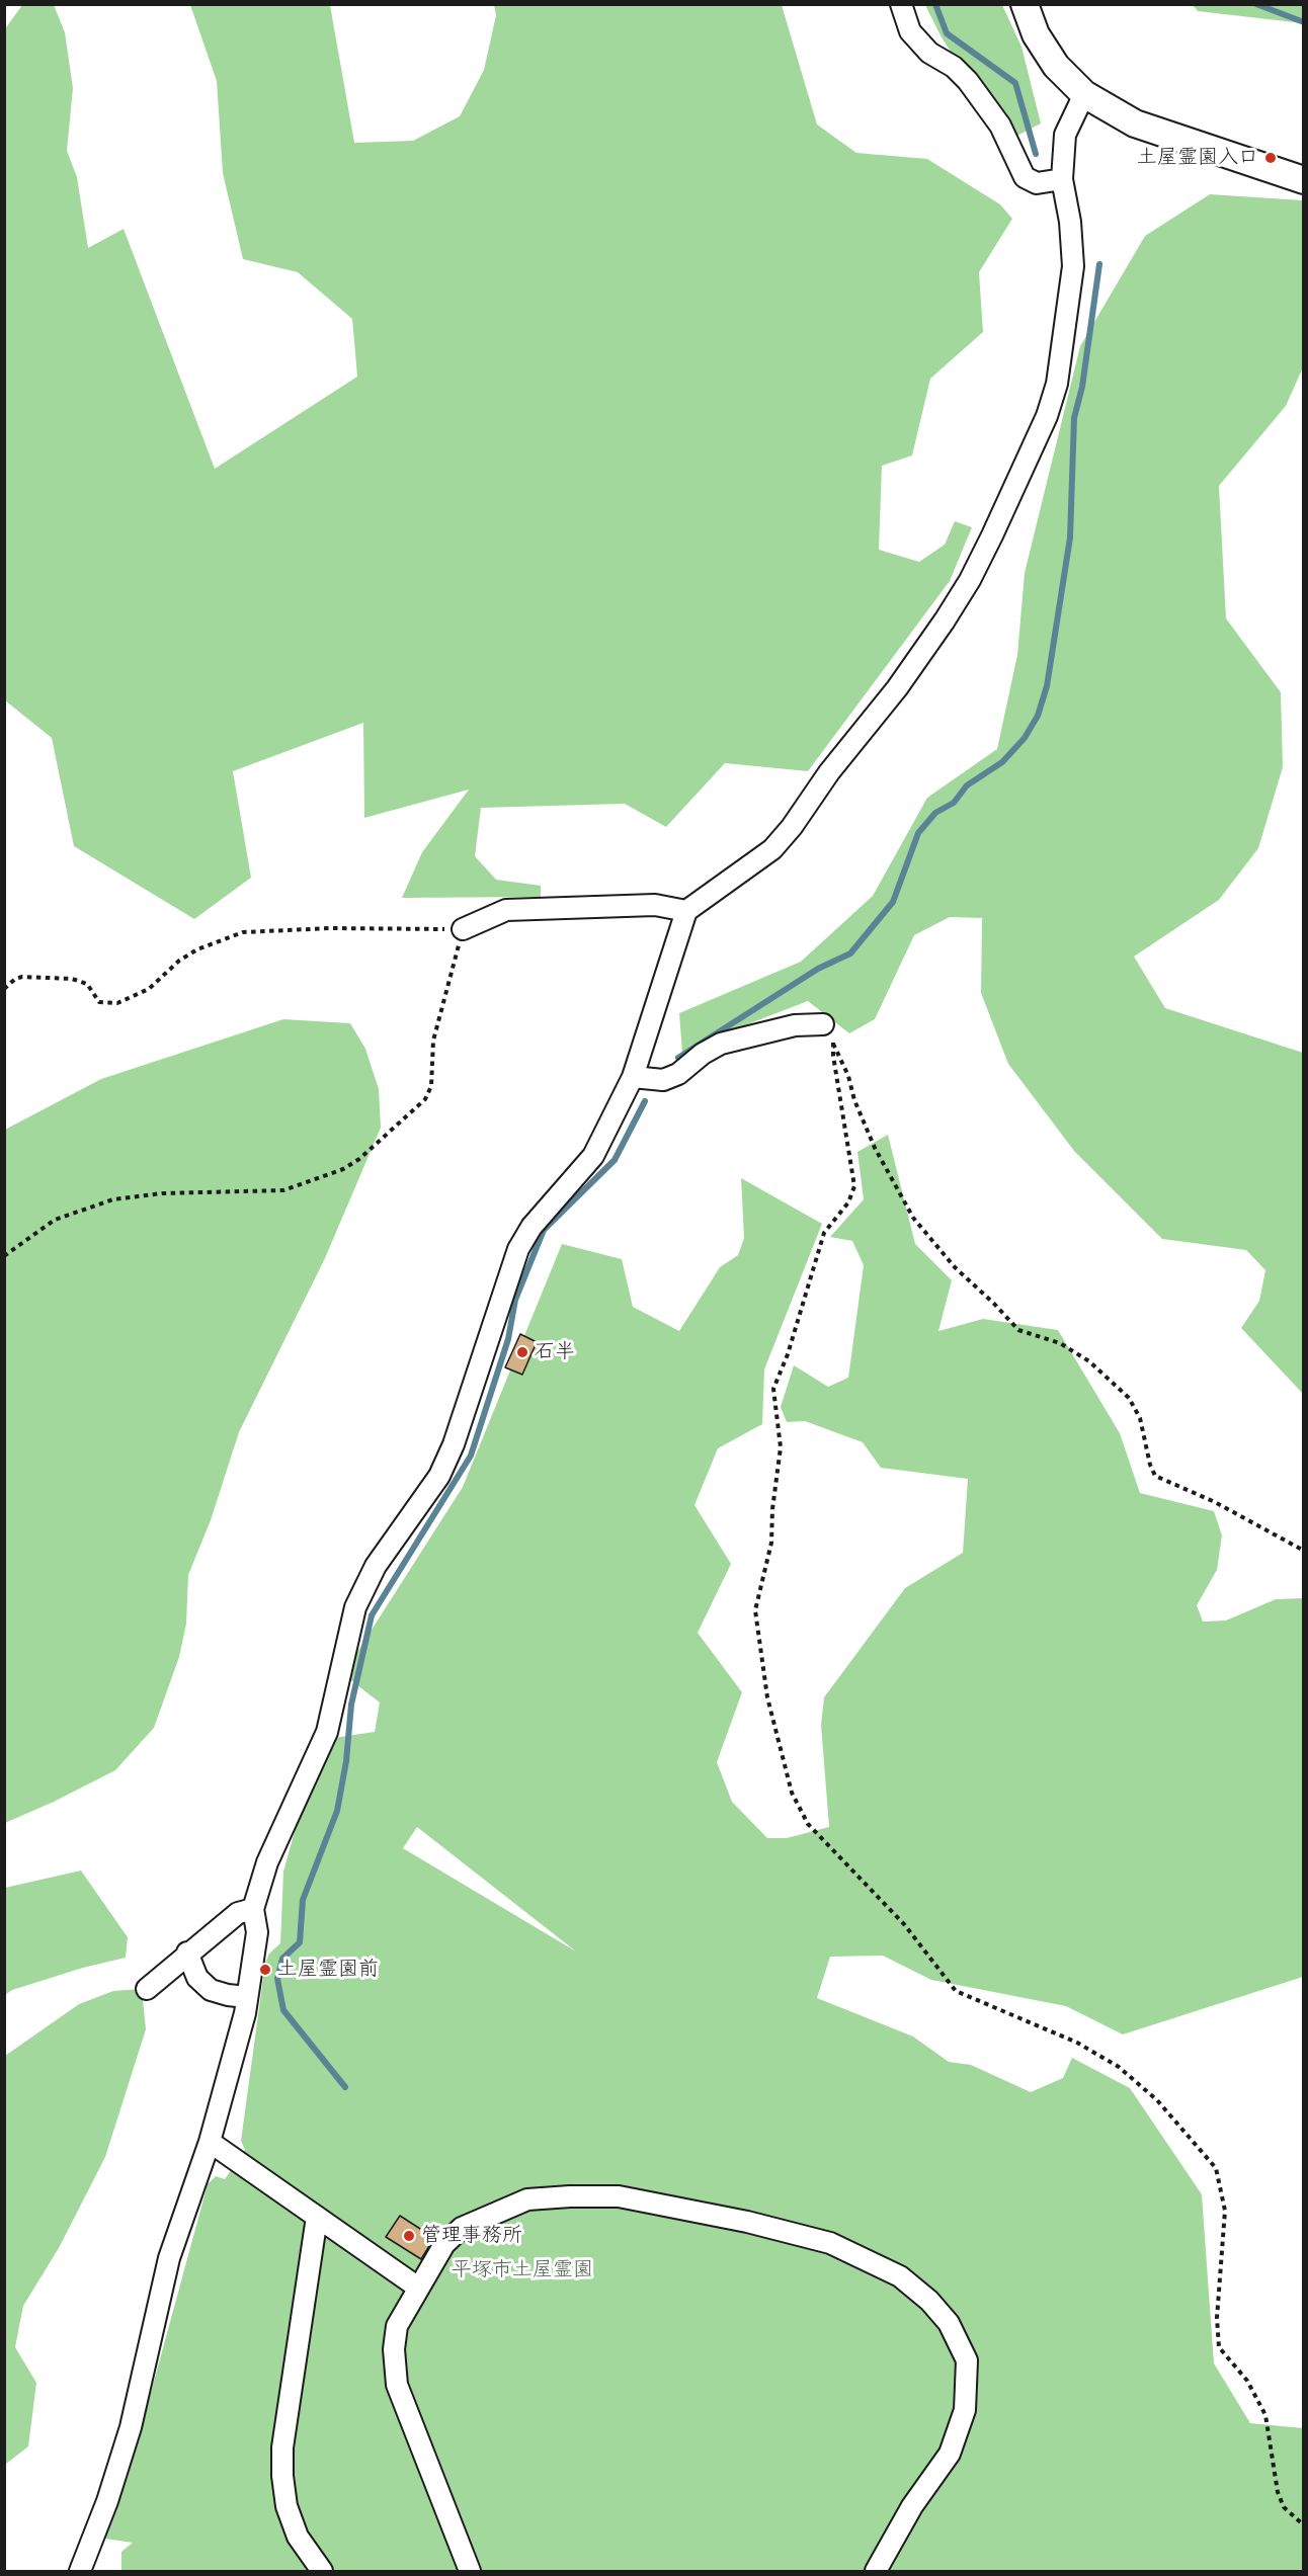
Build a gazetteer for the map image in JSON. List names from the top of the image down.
{
  "parks": ["平塚市土屋霊園"],
  "places": [
    "土屋霊園入口",
    "石半",
    "土屋霊園前",
    "管理事務所"
  ]
}
